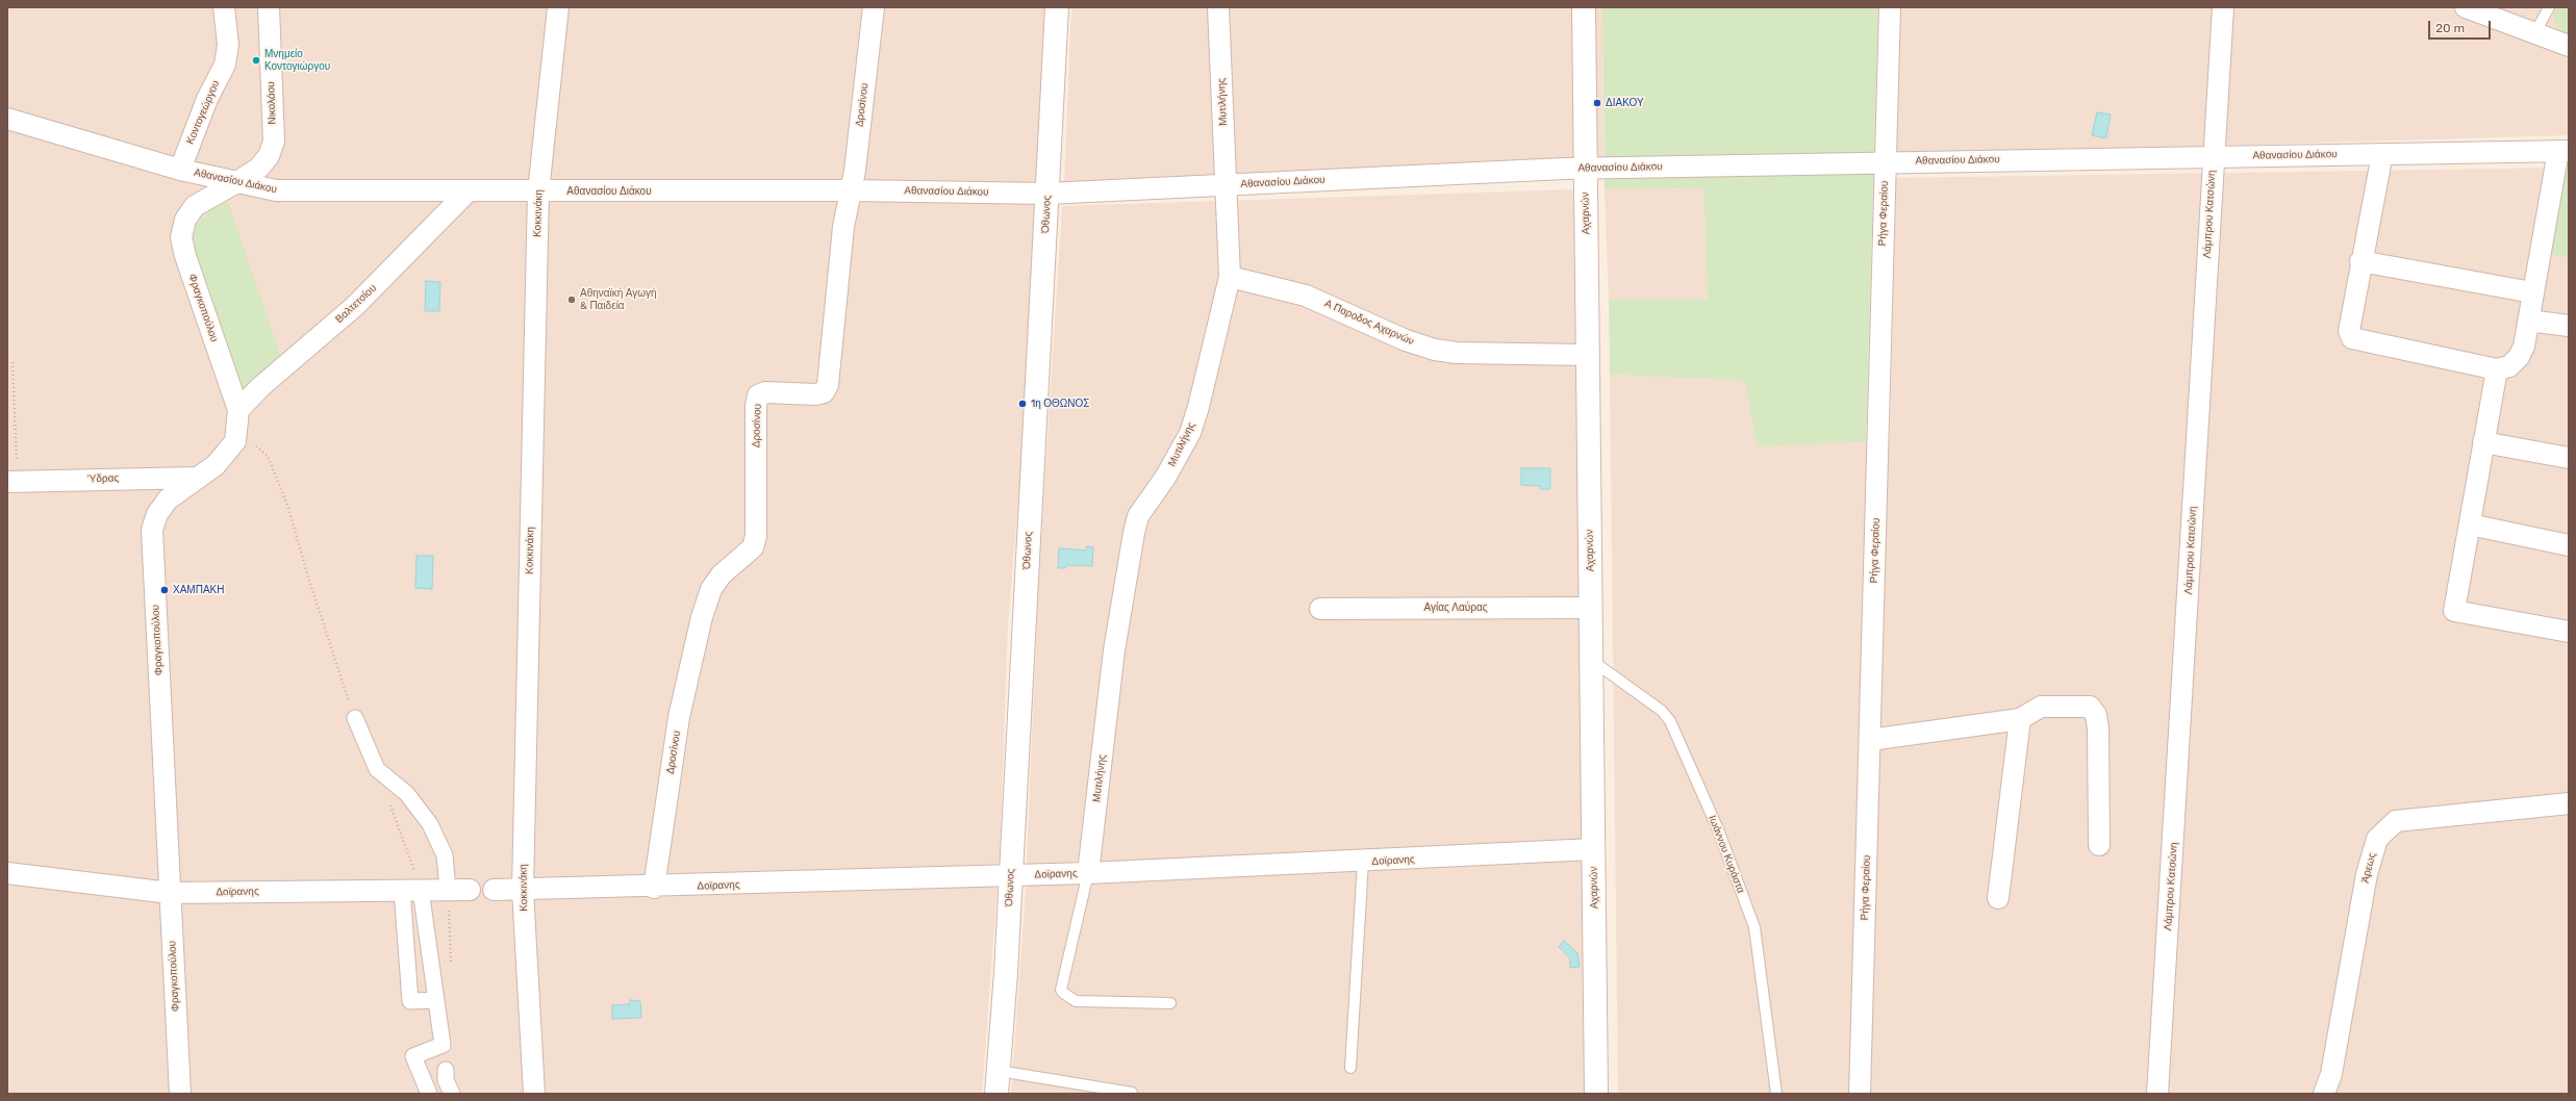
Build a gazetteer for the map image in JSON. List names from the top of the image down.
{
  "streets": {
    "street": [
      "Μυτιλήνης",
      "Νικολάου",
      "Δροσίνου",
      "Κοντογεώργου",
      "Αθανασίου Διάκου",
      "Κοκκινάκη",
      "Αχαρνών",
      "Ρήγα Φεραίου",
      "Όθωνος",
      "Λάμπρου Κατσώνη",
      "Βαλτετσίου",
      "Φραγκοπούλου",
      "Α Παροδος Αχαρνών",
      "Ύδρας",
      "Αγίας Λαύρας",
      "Δοϊρανης",
      "Άρεως"
    ],
    "lane": ["Ιωάννου Κυράστα"]
  },
  "crossings": [
    ["Μυτιλήνης", "Αθανασίου Διάκου"],
    ["Μυτιλήνης", "Α Παροδος Αχαρνών"],
    ["Μυτιλήνης", "Δοϊρανης"],
    ["Νικολάου", "Αθανασίου Διάκου"],
    ["Νικολάου", "Φραγκοπούλου"],
    ["Δροσίνου", "Αθανασίου Διάκου"],
    ["Δροσίνου", "Δοϊρανης"],
    ["Κοντογεώργου", "Αθανασίου Διάκου"],
    ["Αθανασίου Διάκου", "Κοκκινάκη"],
    ["Αθανασίου Διάκου", "Αχαρνών"],
    ["Αθανασίου Διάκου", "Ρήγα Φεραίου"],
    ["Αθανασίου Διάκου", "Όθωνος"],
    ["Αθανασίου Διάκου", "Λάμπρου Κατσώνη"],
    ["Αθανασίου Διάκου", "Βαλτετσίου"],
    ["Αθανασίου Διάκου", "Φραγκοπούλου"],
    ["Κοκκινάκη", "Δοϊρανης"],
    ["Αχαρνών", "Α Παροδος Αχαρνών"],
    ["Αχαρνών", "Αγίας Λαύρας"],
    ["Αχαρνών", "Ιωάννου Κυράστα"],
    ["Αχαρνών", "Δοϊρανης"],
    ["Όθωνος", "Δοϊρανης"],
    ["Βαλτετσίου", "Φραγκοπούλου"],
    ["Φραγκοπούλου", "Ύδρας"],
    ["Φραγκοπούλου", "Δοϊρανης"]
  ],
  "places": [
    "Μνημείο Κοντογιώργου",
    "ΔΙΑΚΟΥ",
    "Αθηναϊκή Αγωγή & Παιδεία",
    "1η ΟΘΩΝΟΣ",
    "ΧΑΜΠΑΚΗ"
  ],
  "scale_bar": "20 m"
}
